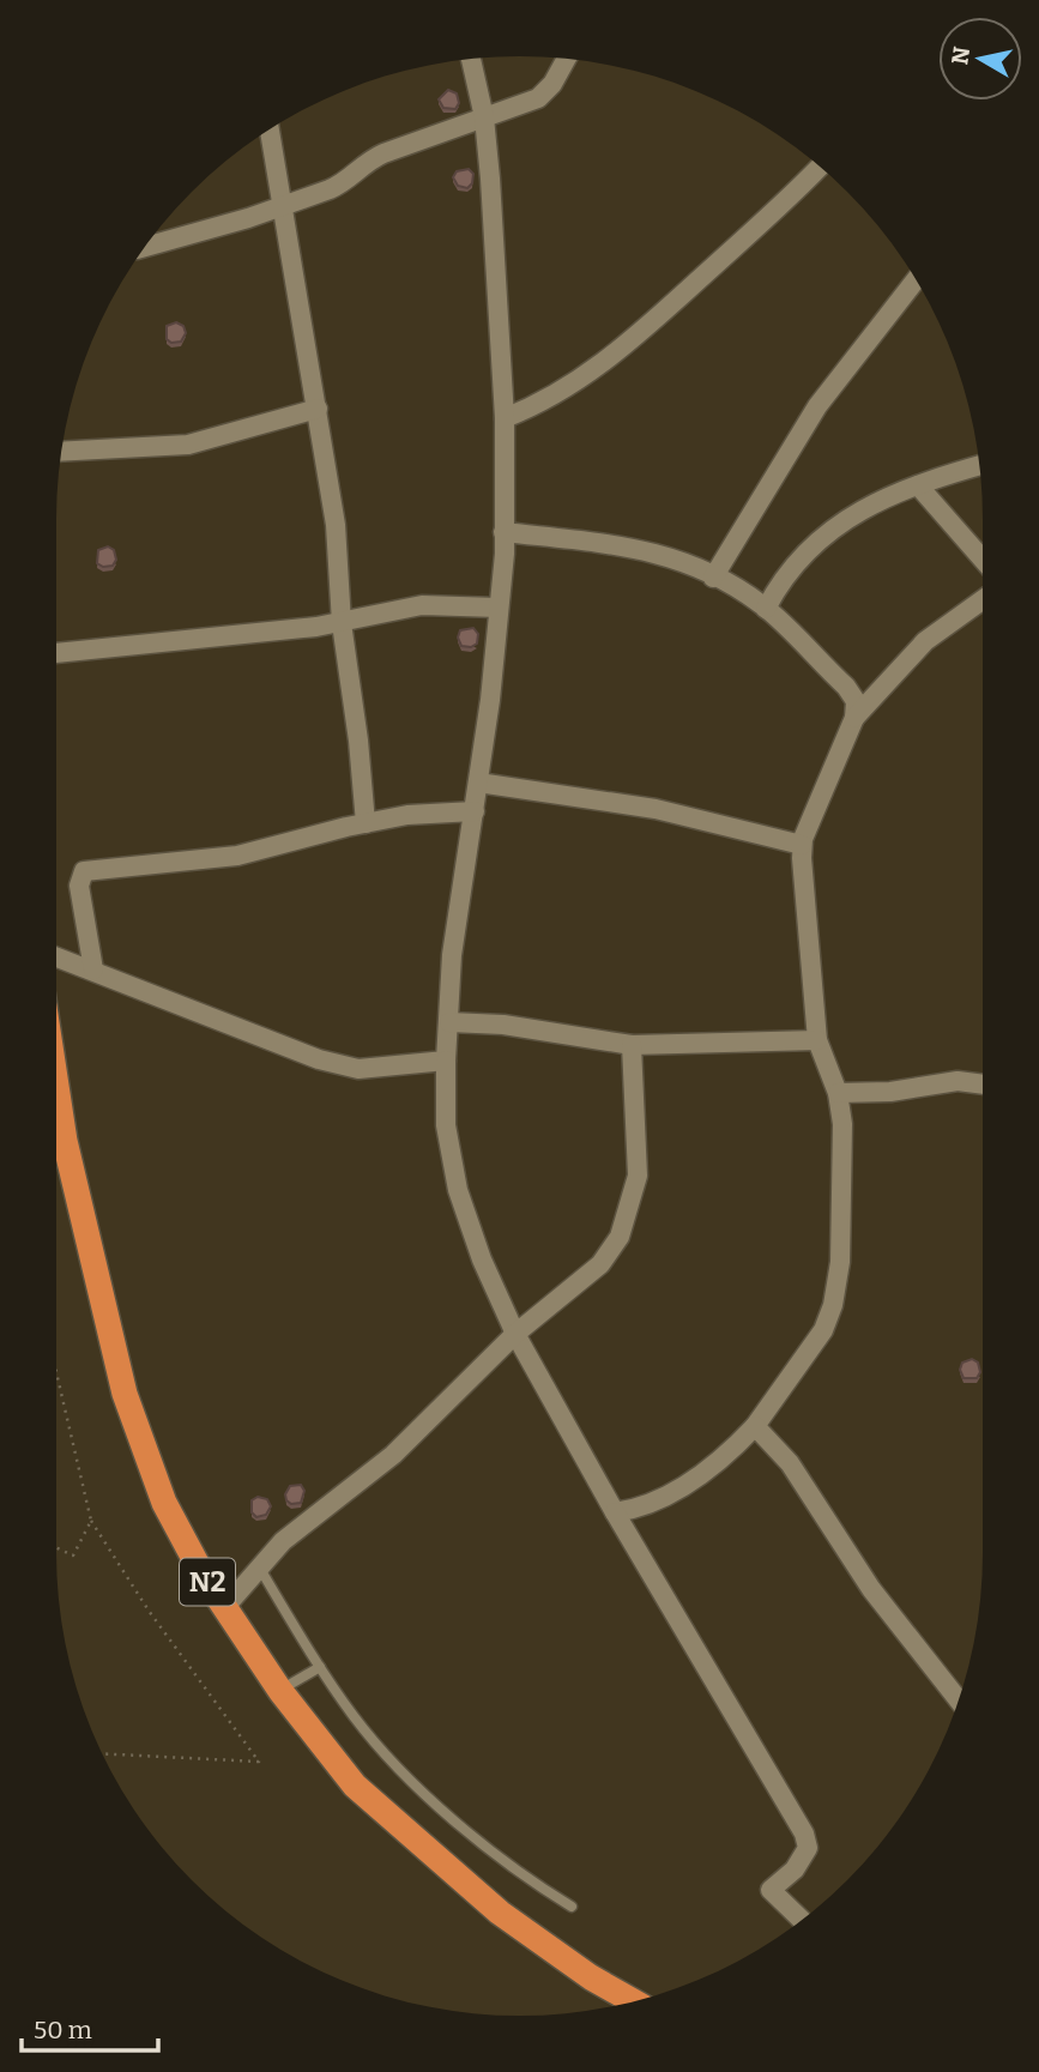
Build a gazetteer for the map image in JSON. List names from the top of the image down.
{
  "streets": {
    "highway": ["N2"]
  },
  "scale_bar": "50 m",
  "north": "left"
}
